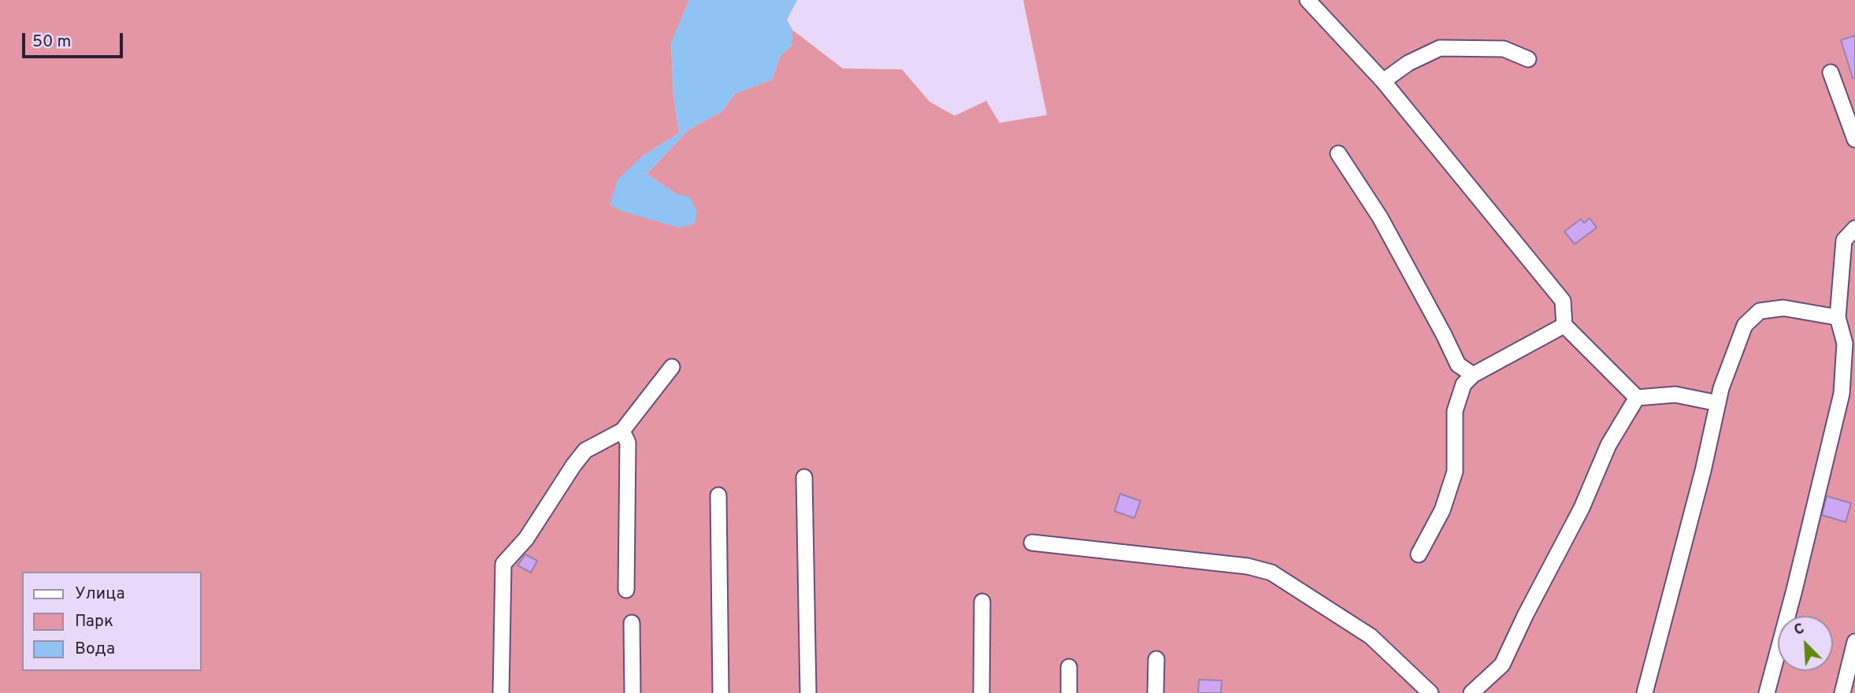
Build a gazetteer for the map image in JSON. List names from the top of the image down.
{
  "legend": ["Улица", "Парк", "Вода"],
  "scale_bar": "50 m",
  "north": "top left"
}
